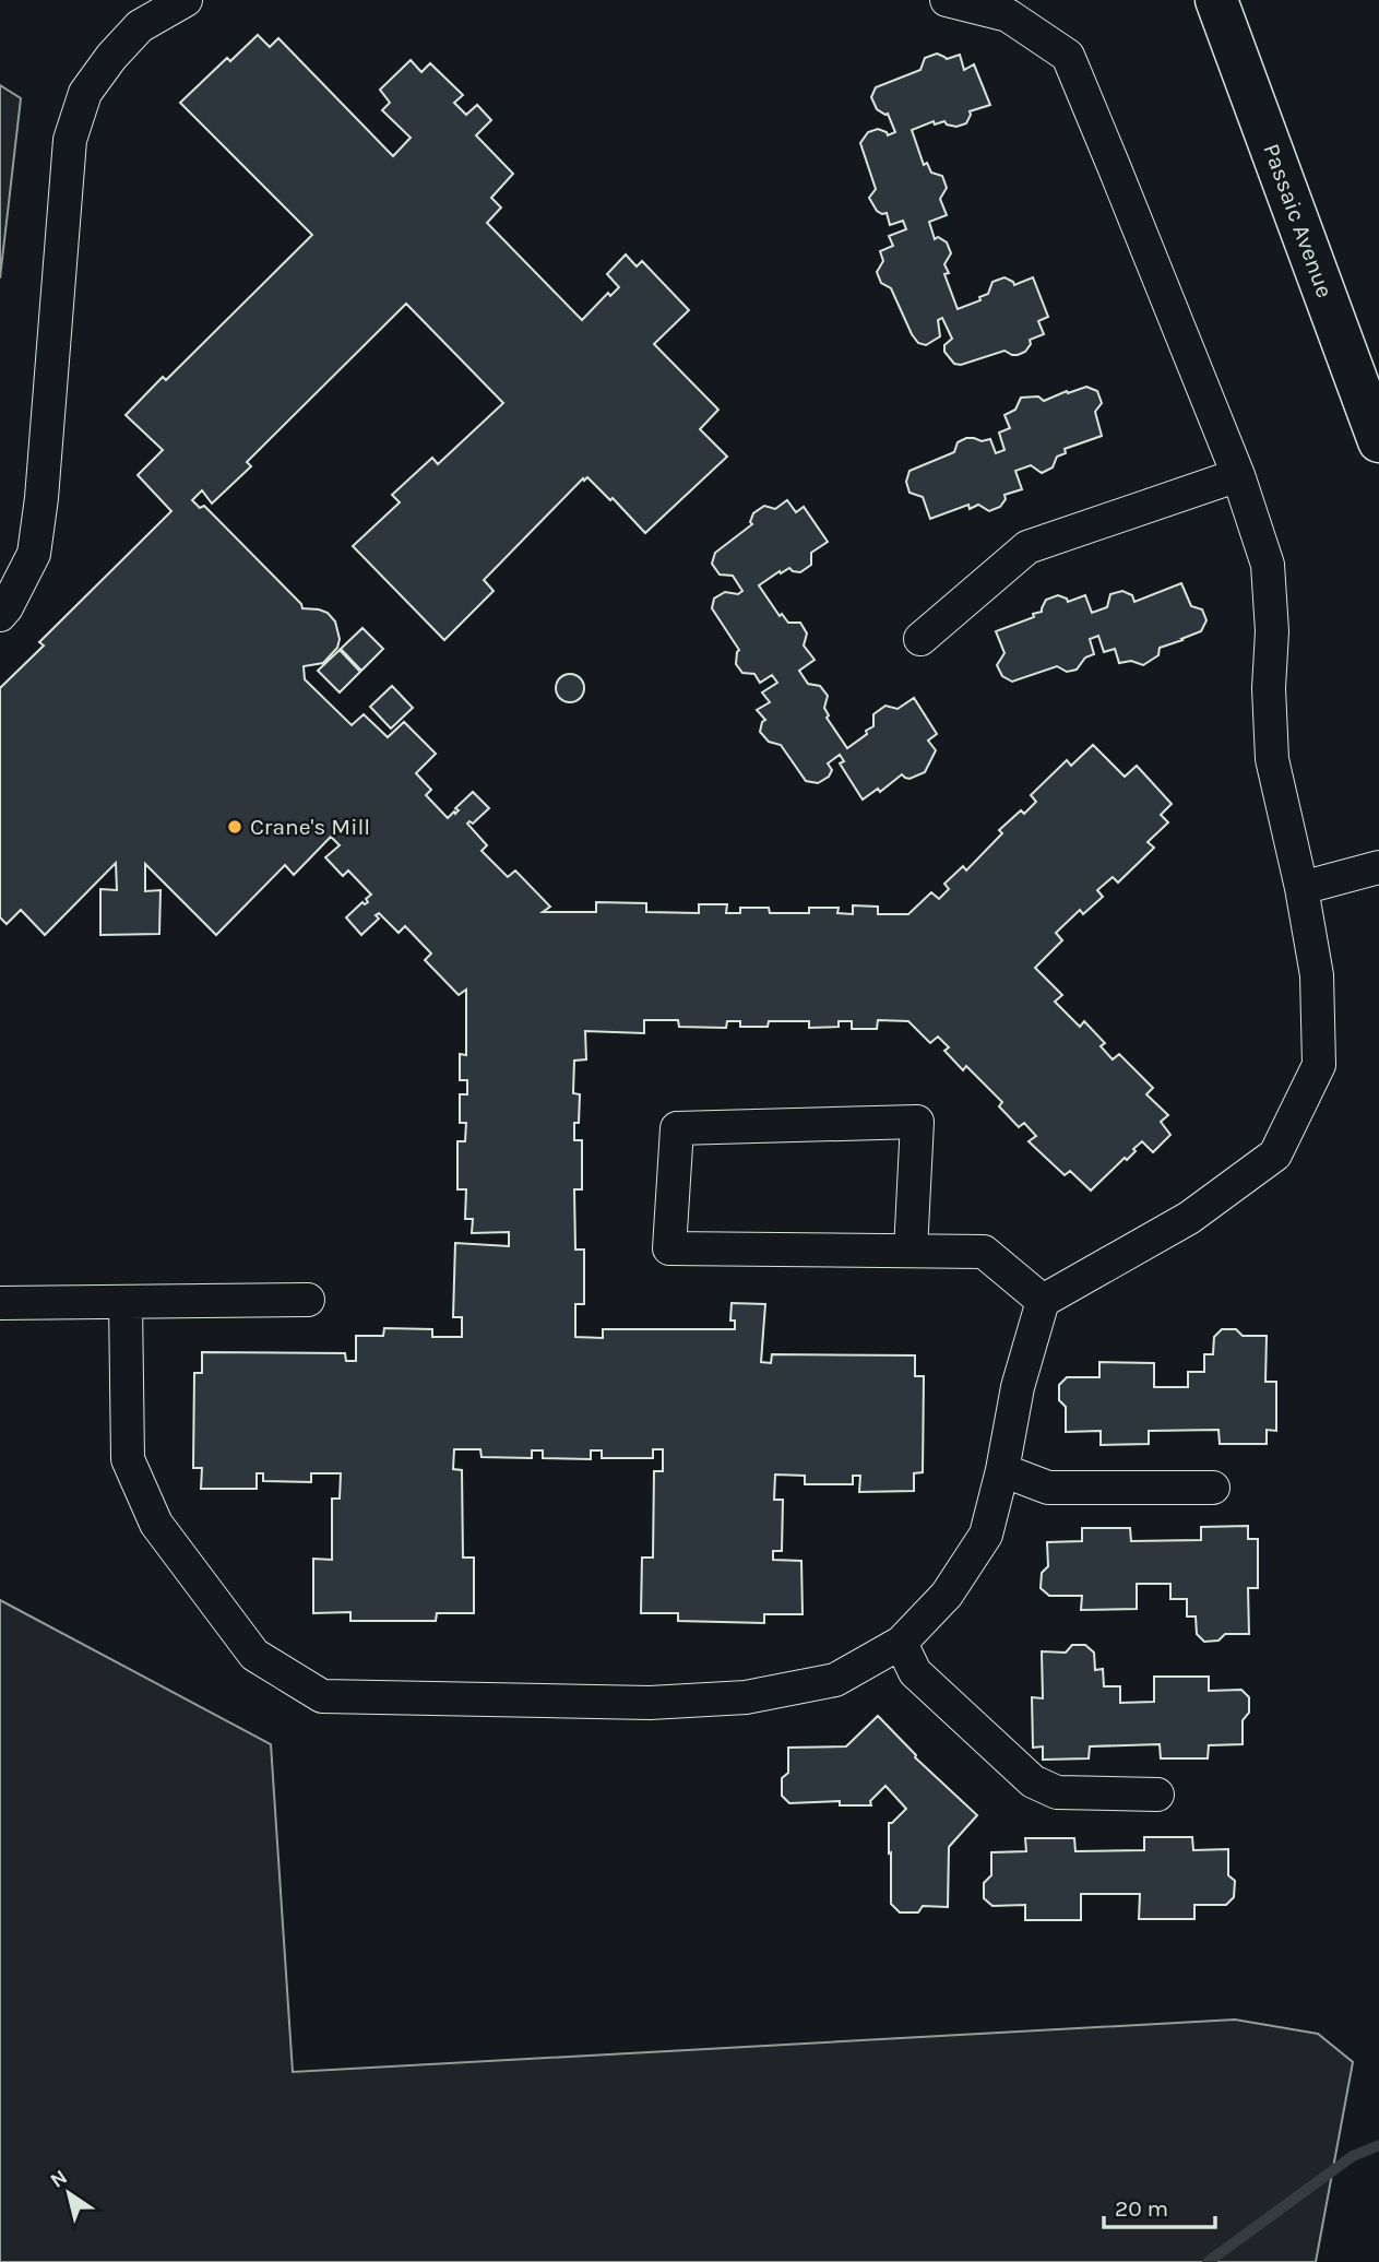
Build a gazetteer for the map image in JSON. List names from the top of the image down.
{
  "streets": {
    "main road": ["Passaic Avenue"]
  },
  "places": ["Crane's Mill"],
  "scale_bar": "20 m",
  "north": "top left"
}
